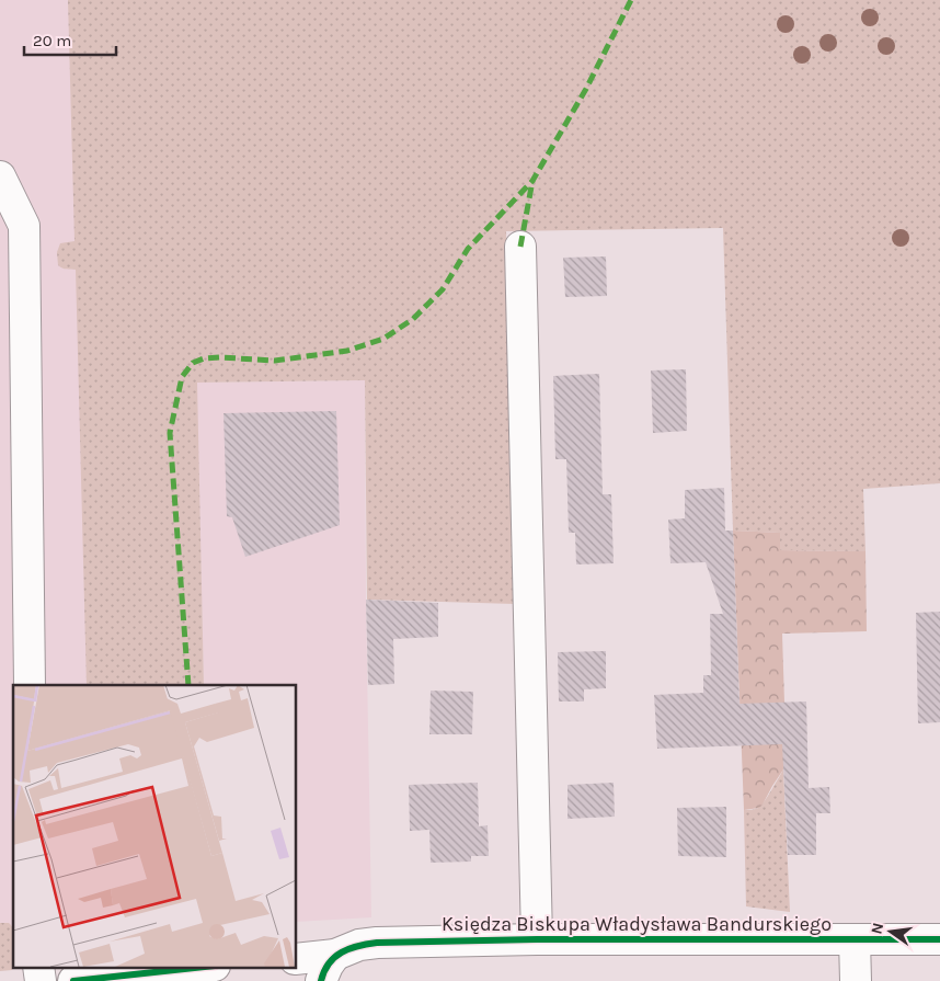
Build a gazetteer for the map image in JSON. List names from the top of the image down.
{
  "streets": {
    "street": ["Księdza Biskupa Władysława Bandurskiego"]
  },
  "scale_bar": "20 m",
  "north": "left"
}
